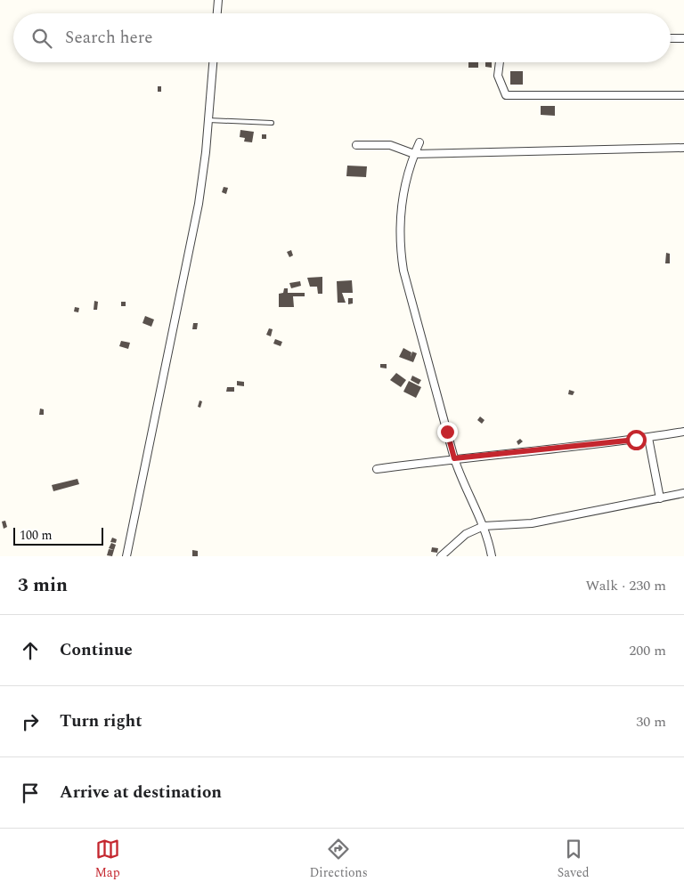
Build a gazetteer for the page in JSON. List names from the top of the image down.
{
  "scale_bar": "100 m",
  "page": {
    "search": "Search here",
    "scale": "100 m",
    "heading": ["3 min", "Walk · 230 m"],
    "list": [
      ["Continue", "200 m"],
      ["Turn right", "30 m"],
      "Arrive at destination"
    ],
    "nav": ["Map", "Directions", "Saved"]
  }
}
